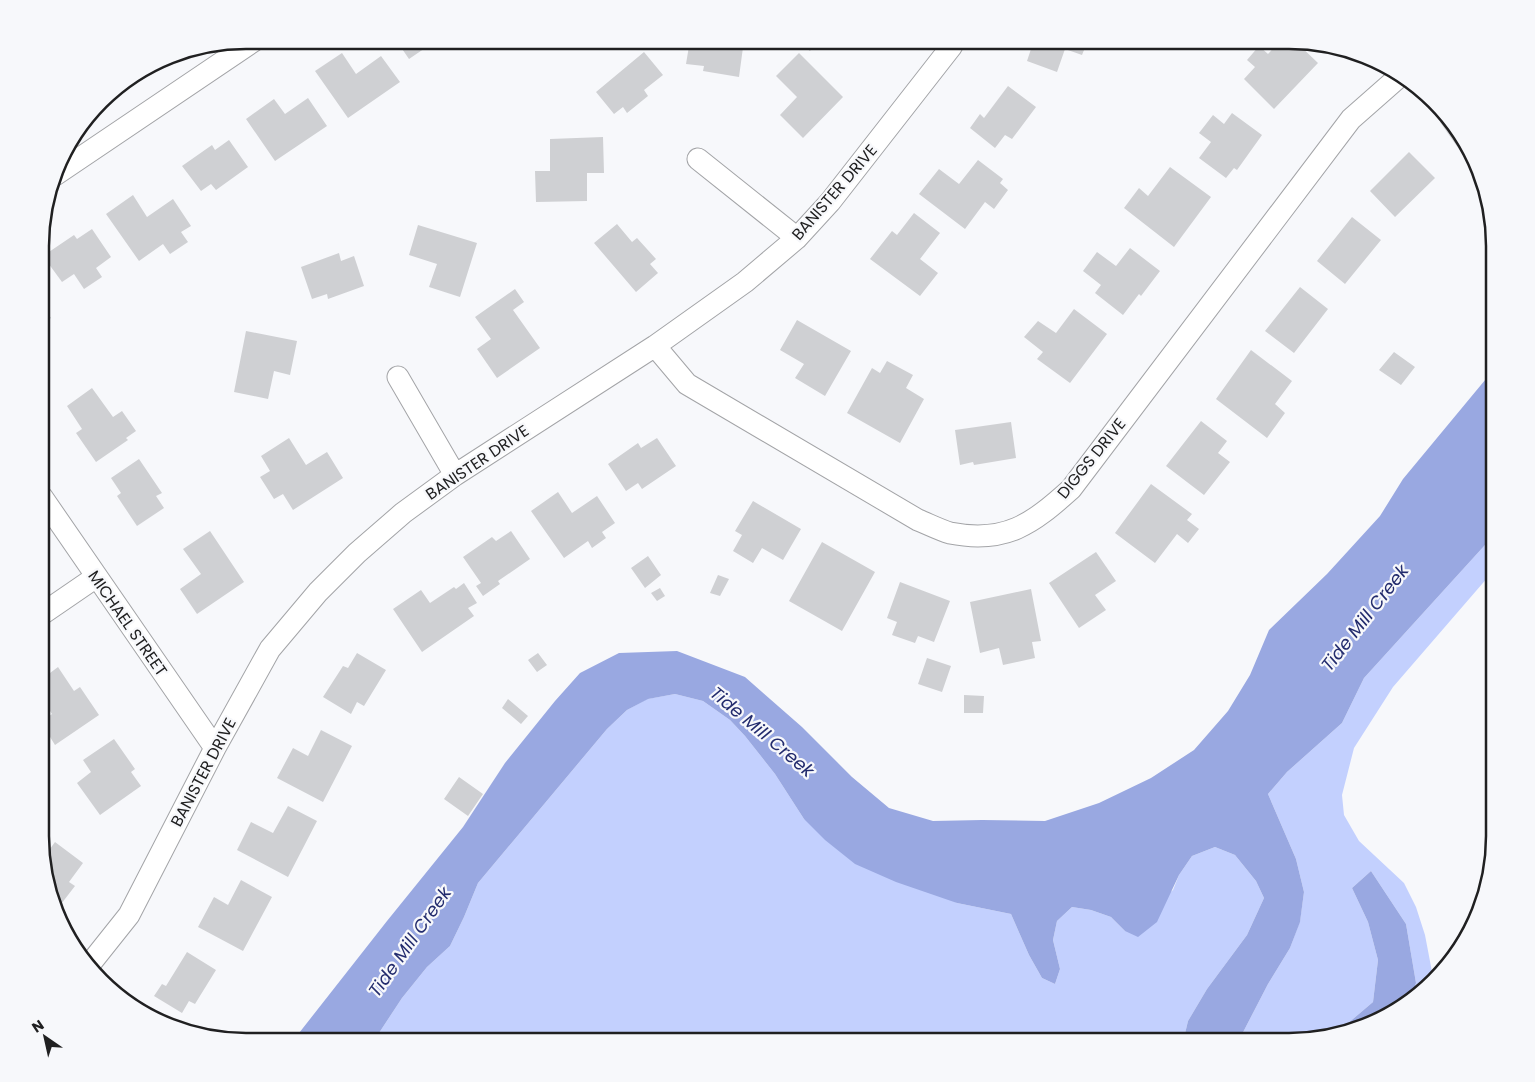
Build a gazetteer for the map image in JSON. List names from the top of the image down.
{
  "streets": {
    "street": ["BANISTER DRIVE", "DIGGS DRIVE", "MICHAEL STREET"]
  },
  "crossings": [
    ["BANISTER DRIVE", "DIGGS DRIVE"],
    ["BANISTER DRIVE", "MICHAEL STREET"]
  ],
  "water": ["Tide Mill Creek"],
  "north": "top left"
}
